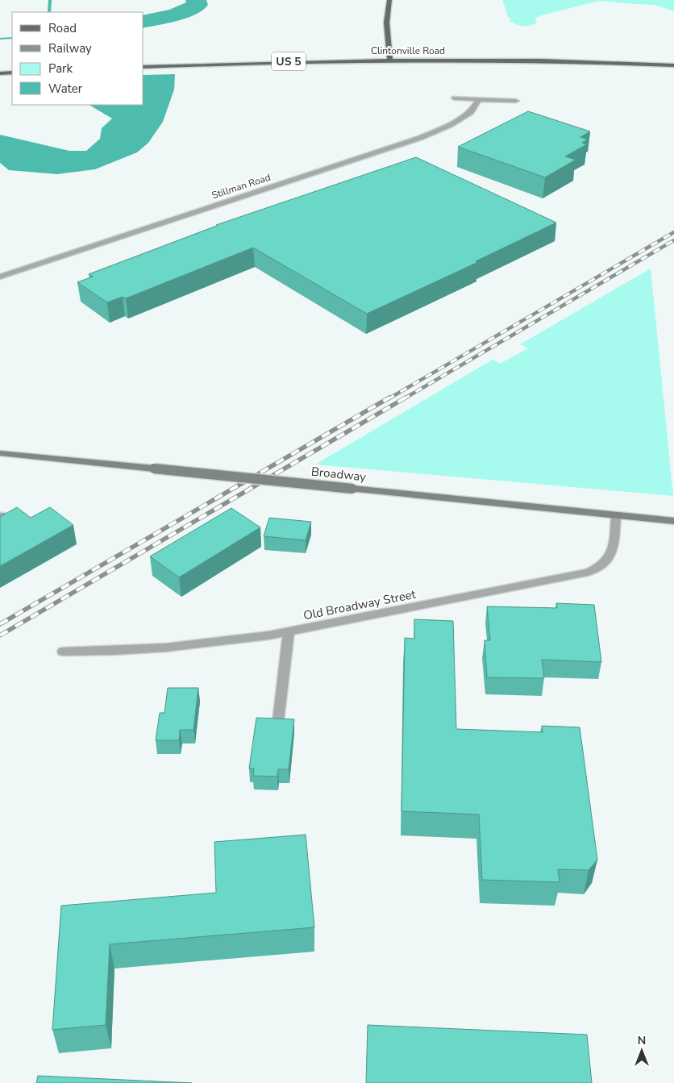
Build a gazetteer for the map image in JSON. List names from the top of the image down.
{
  "streets": {
    "main road": ["Clintonville Road", "US 5", "Broadway"],
    "street": ["Stillman Road", "Old Broadway Street"]
  },
  "crossings": [
    ["Broadway", "Old Broadway Street"]
  ],
  "legend": [
    "Road",
    "Railway",
    "Park",
    "Water"
  ],
  "north": "top"
}
